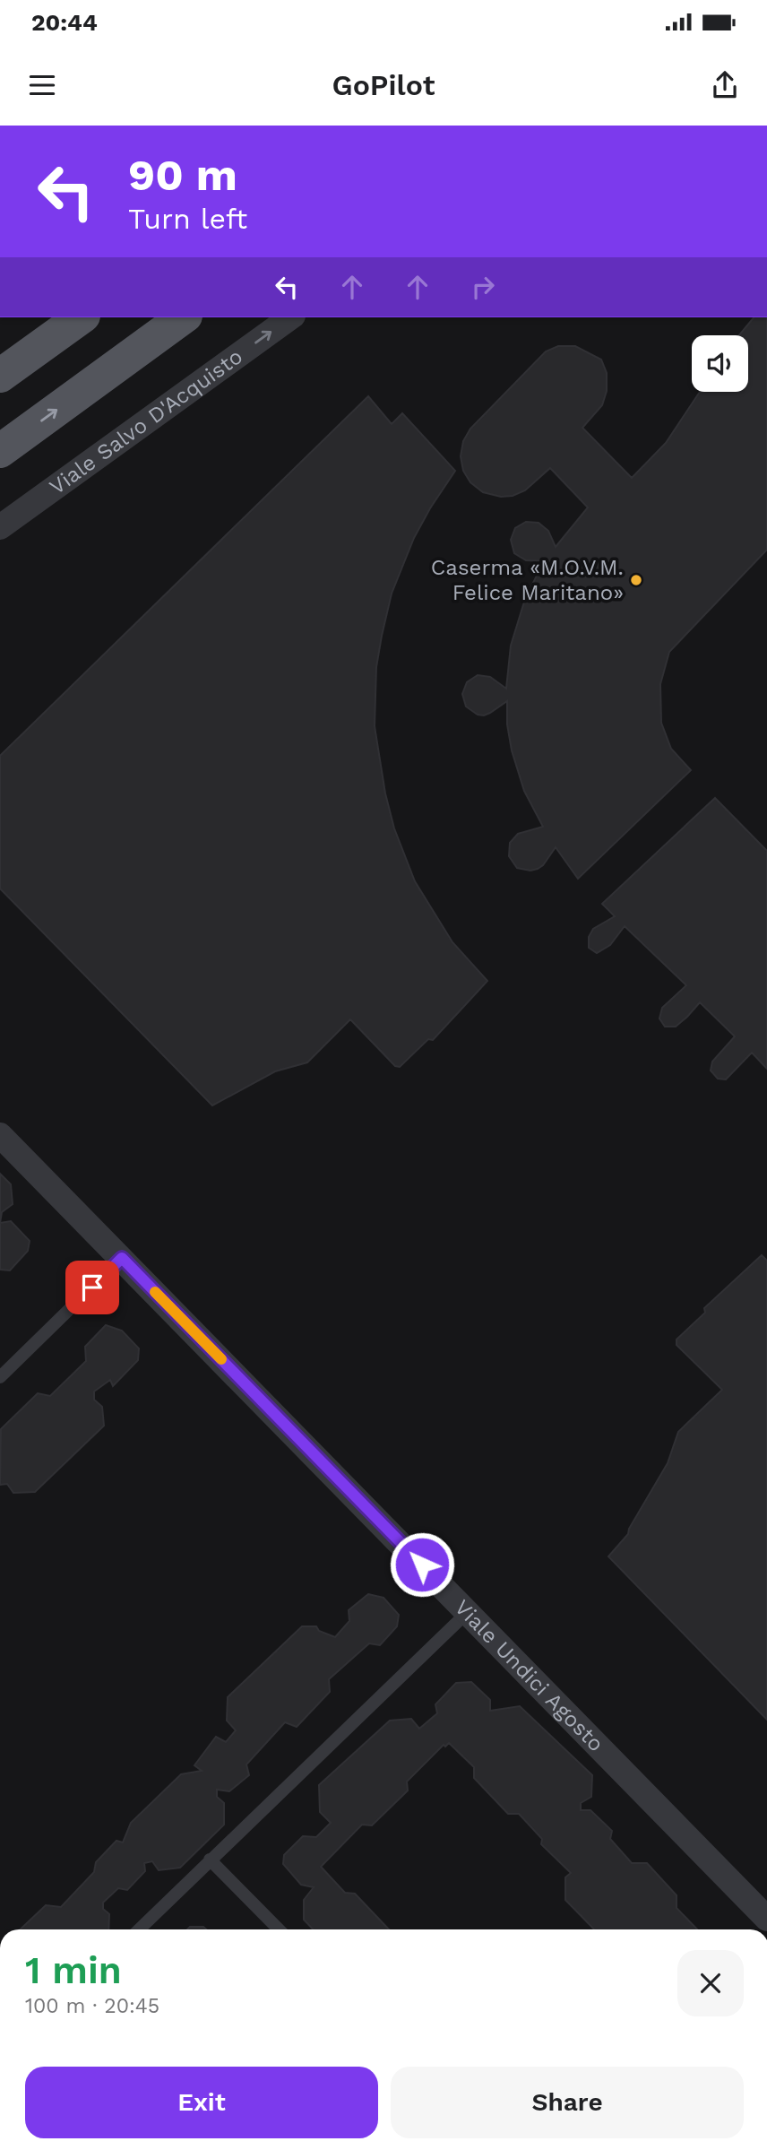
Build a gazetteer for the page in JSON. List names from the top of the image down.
{
  "streets": {
    "street": ["Viale Salvo D'Acquisto", "Viale Undici Agosto"]
  },
  "one_way": ["Viale Salvo D'Acquisto"],
  "places": ["Caserma «M.O.V.M. Felice Maritano»"],
  "page": {
    "status": "20:44",
    "header": "GoPilot",
    "turn": ["90 m", "Turn left"],
    "heading": ["1 min", "100 m · 20:45"],
    "buttons": ["Exit", "Share"]
  }
}
